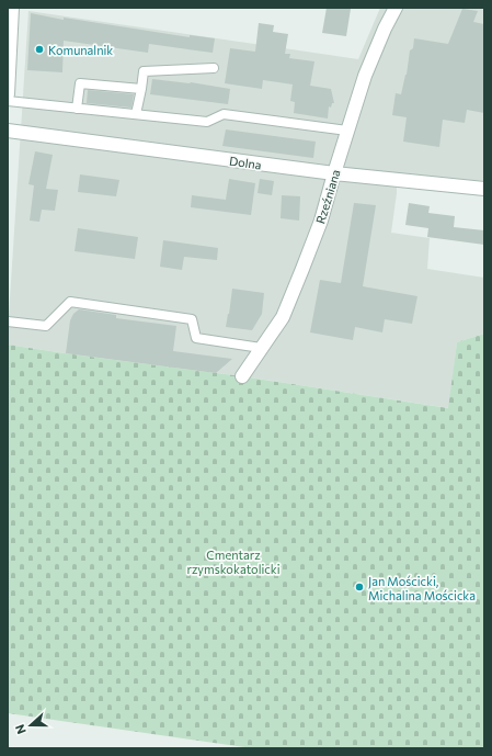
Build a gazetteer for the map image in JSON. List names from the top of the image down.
{
  "streets": {
    "street": ["Dolna", "Rzeźniana"]
  },
  "crossings": [
    ["Dolna", "Rzeźniana"]
  ],
  "parks": ["Cmentarz rzymskokatolicki"],
  "places": ["Komunalnik", "Jan Mościcki, Michalina Mościcka"],
  "north": "left"
}
